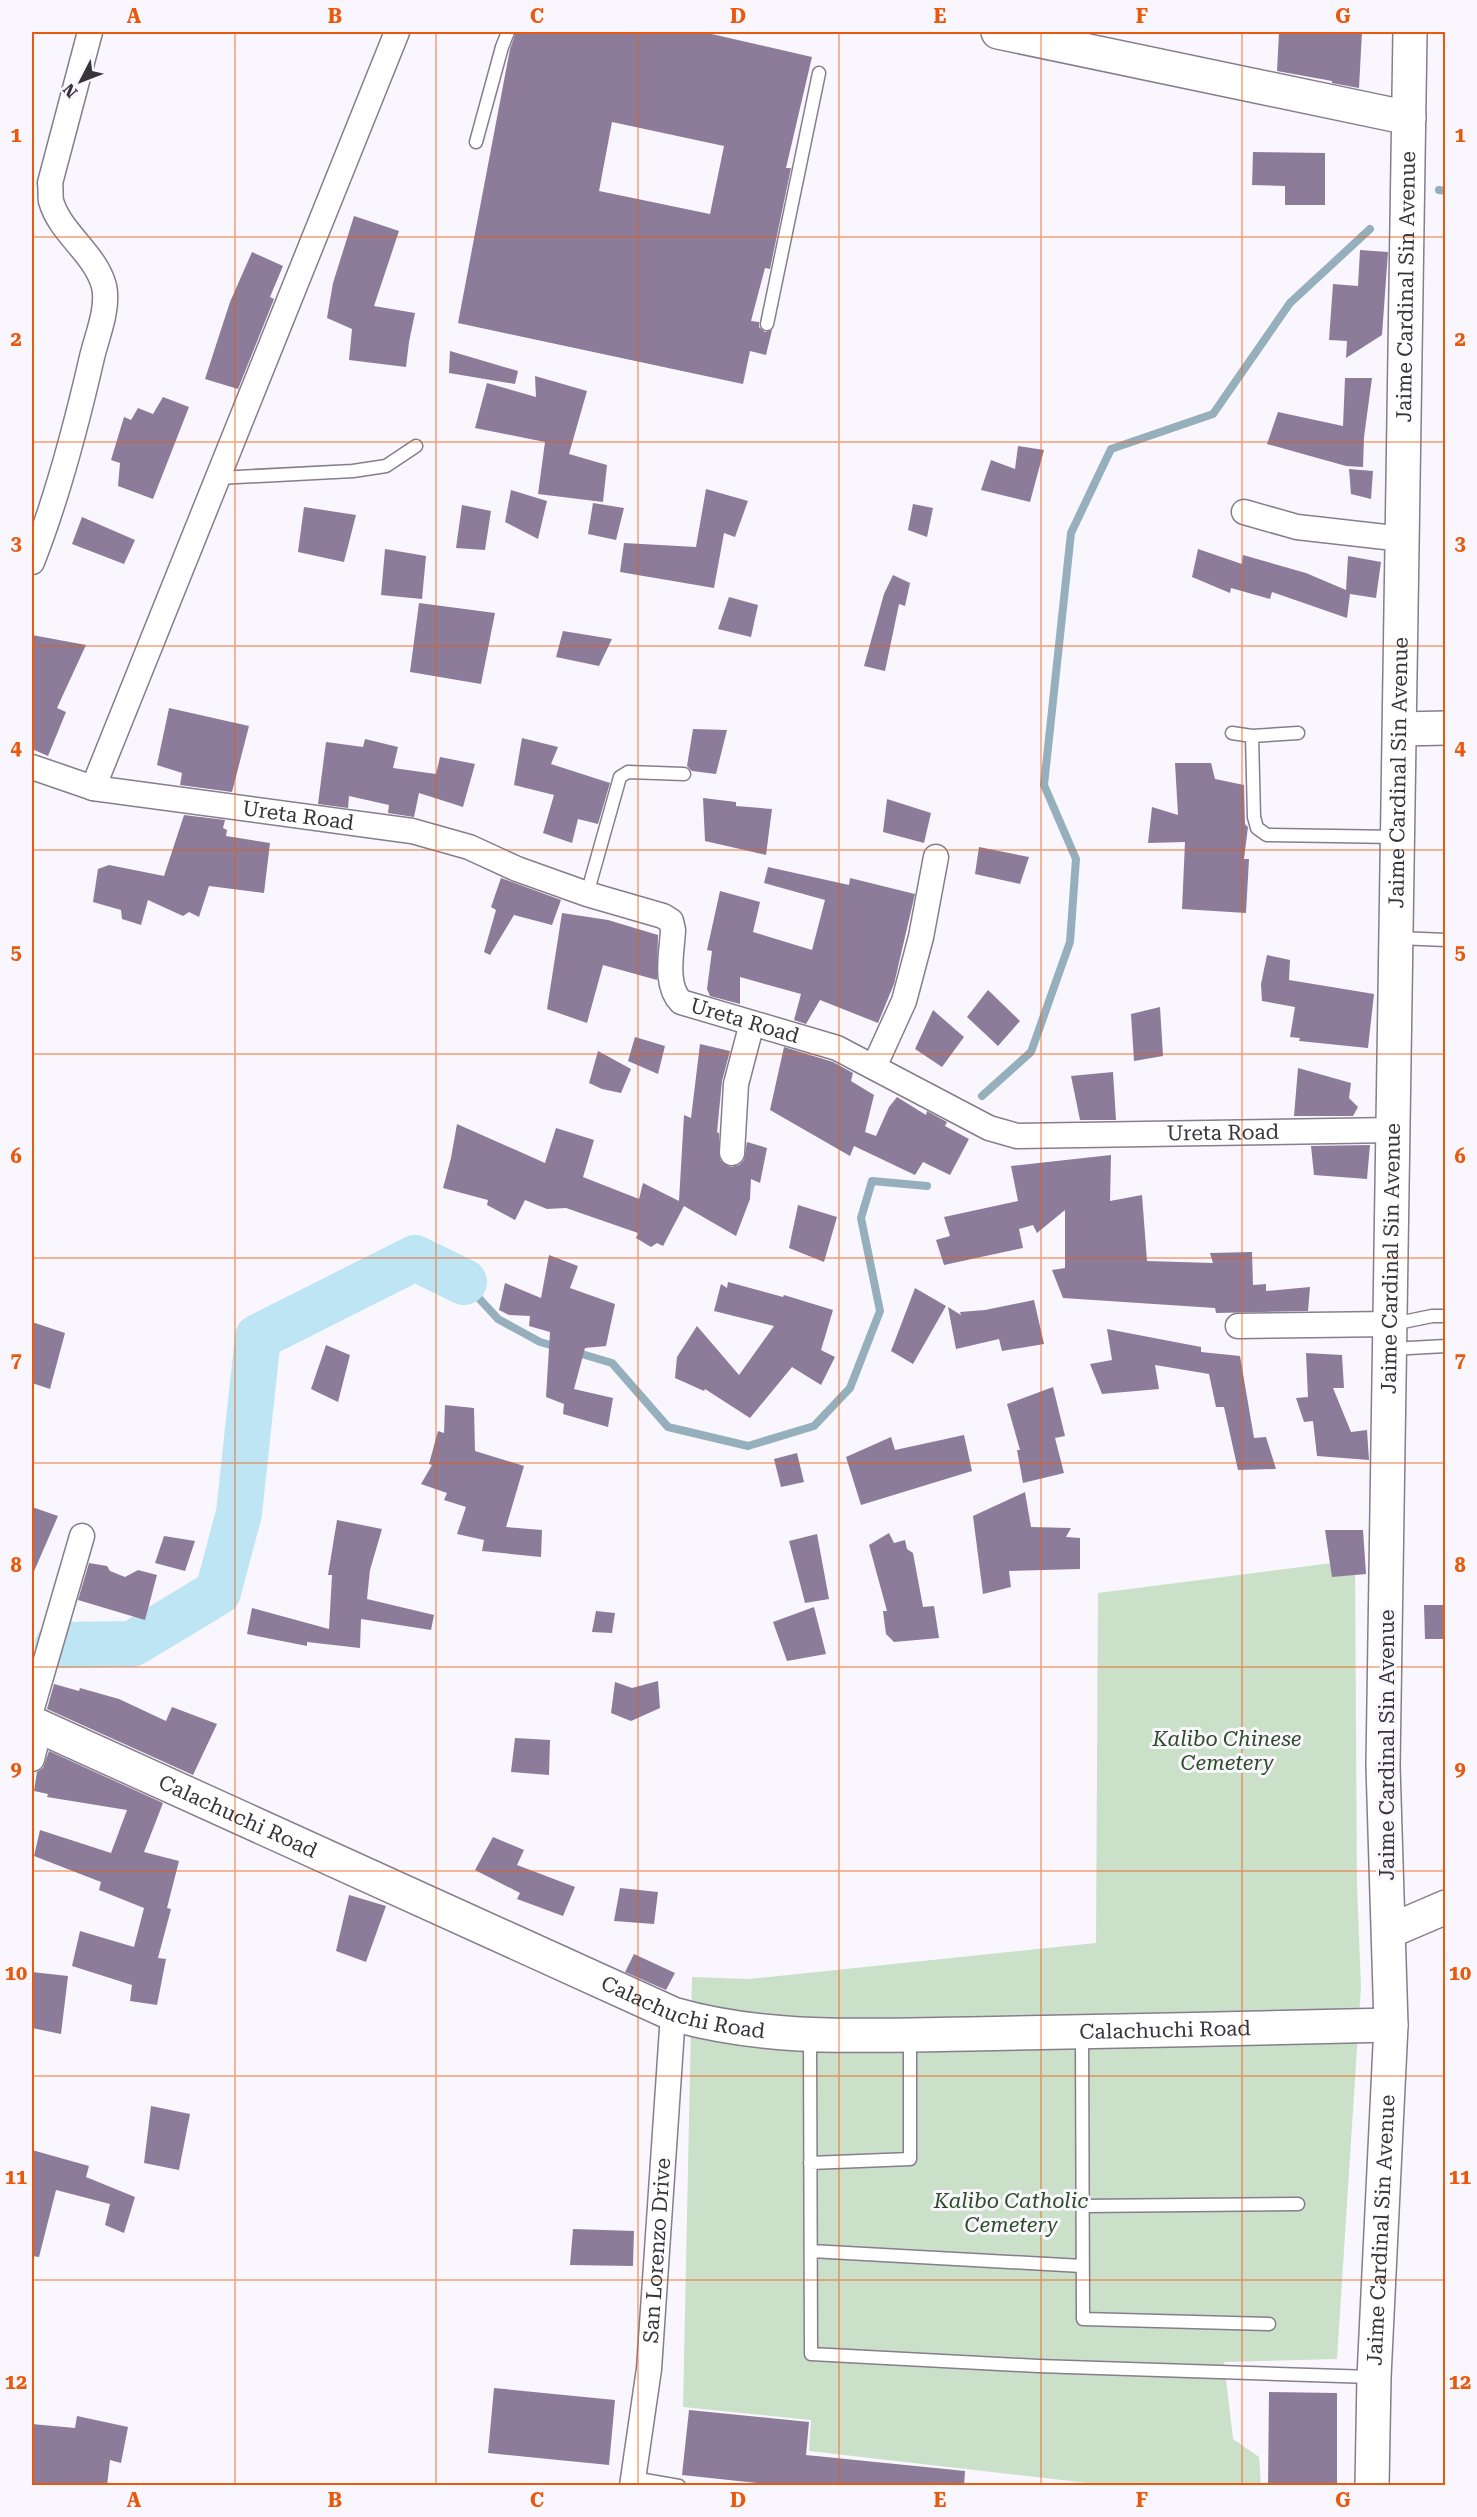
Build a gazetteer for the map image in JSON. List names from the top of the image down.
{
  "streets": {
    "main road": ["Jaime Cardinal Sin Avenue", "Calachuchi Road"],
    "street": ["Ureta Road", "San Lorenzo Drive"]
  },
  "crossings": [
    ["Jaime Cardinal Sin Avenue", "Ureta Road"],
    ["Jaime Cardinal Sin Avenue", "Calachuchi Road"],
    ["Calachuchi Road", "San Lorenzo Drive"]
  ],
  "parks": ["Kalibo Chinese Cemetery", "Kalibo Catholic Cemetery"],
  "north": "bottom left",
  "grid": {
    "columns": [
      "A",
      "B",
      "C",
      "D",
      "E",
      "F",
      "G"
    ],
    "rows": [
      "1",
      "2",
      "3",
      "4",
      "5",
      "6",
      "7",
      "8",
      "9",
      "10",
      "11",
      "12"
    ]
  }
}
